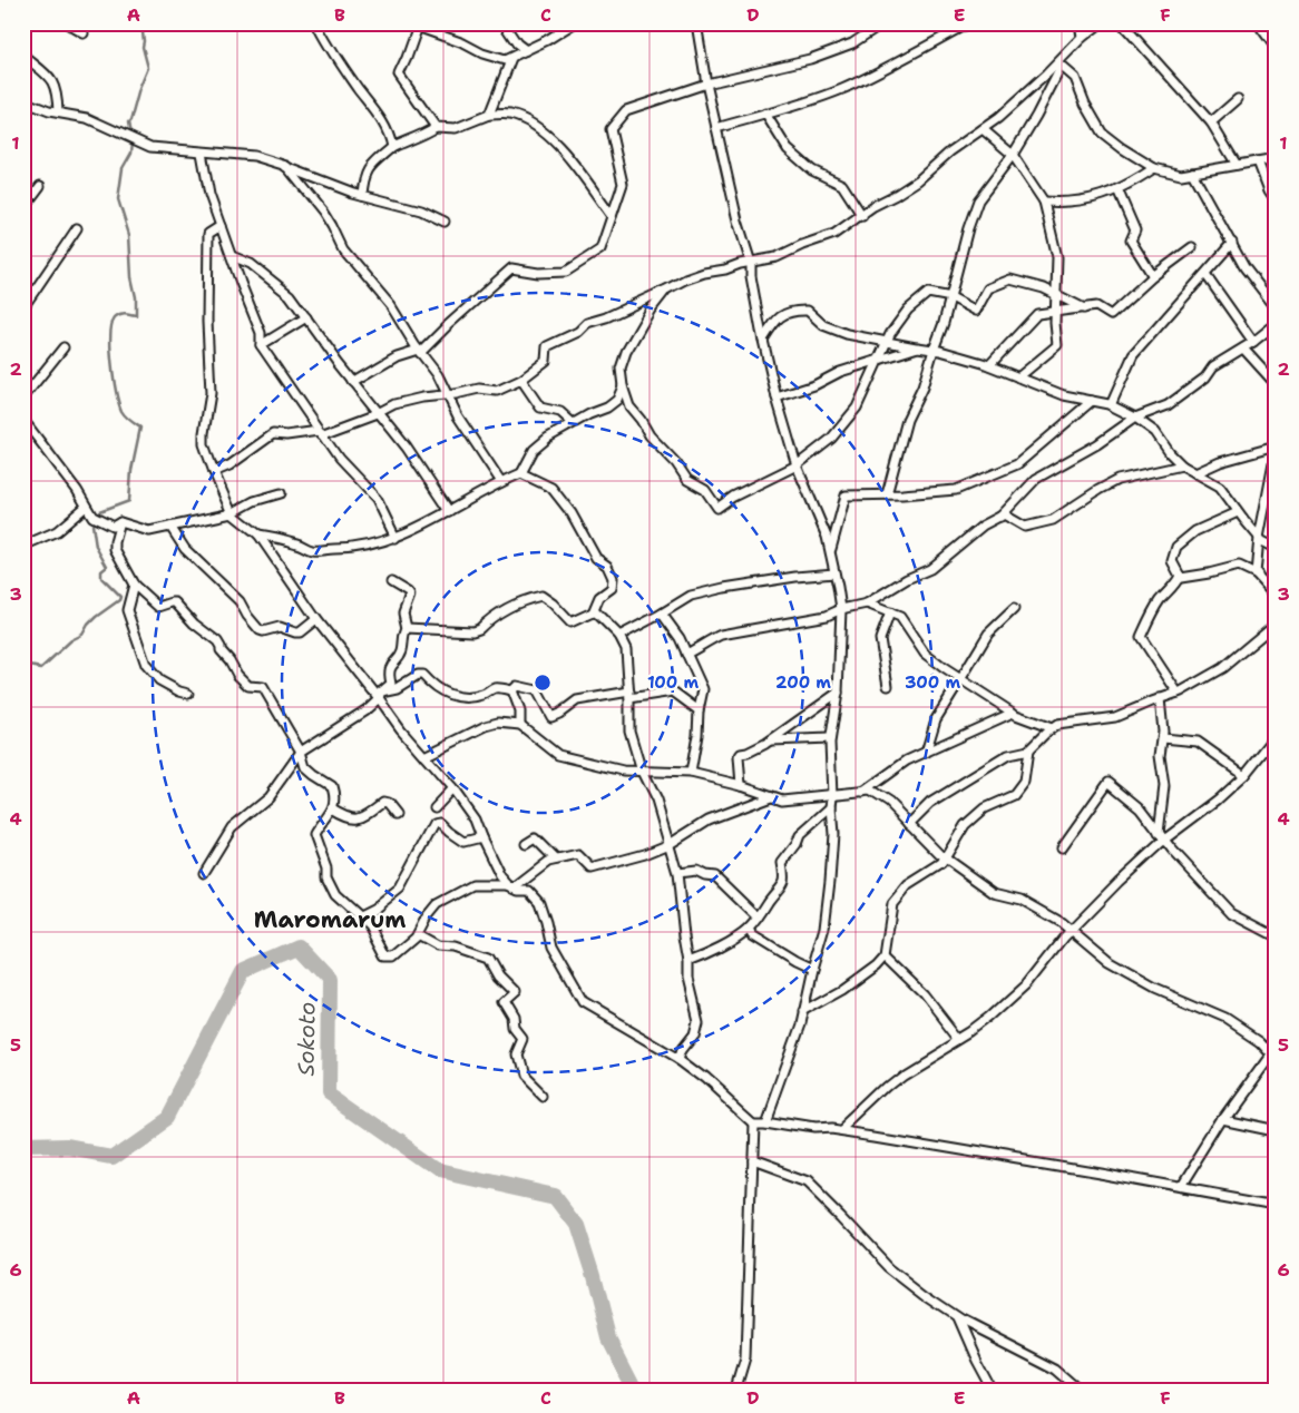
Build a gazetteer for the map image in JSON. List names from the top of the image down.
{
  "districts": ["Maromarum"],
  "water": ["Sokoto"],
  "grid": {
    "columns": [
      "A",
      "B",
      "C",
      "D",
      "E",
      "F"
    ],
    "rows": [
      "1",
      "2",
      "3",
      "4",
      "5",
      "6"
    ]
  },
  "rings": ["100 m", "200 m", "300 m"]
}
